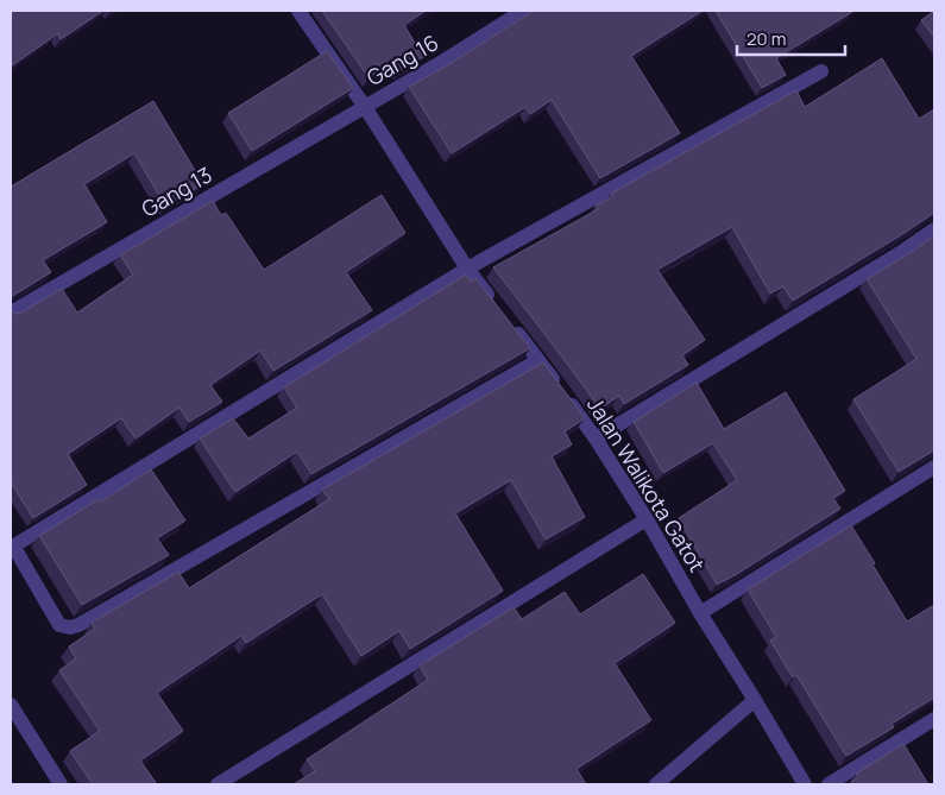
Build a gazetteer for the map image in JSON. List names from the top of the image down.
{
  "streets": {
    "street": ["Gang 16", "Gang 13", "Jalan Walikota Gatot"]
  },
  "crossings": [
    ["Gang 16", "Gang 13"]
  ],
  "scale_bar": "20 m"
}
